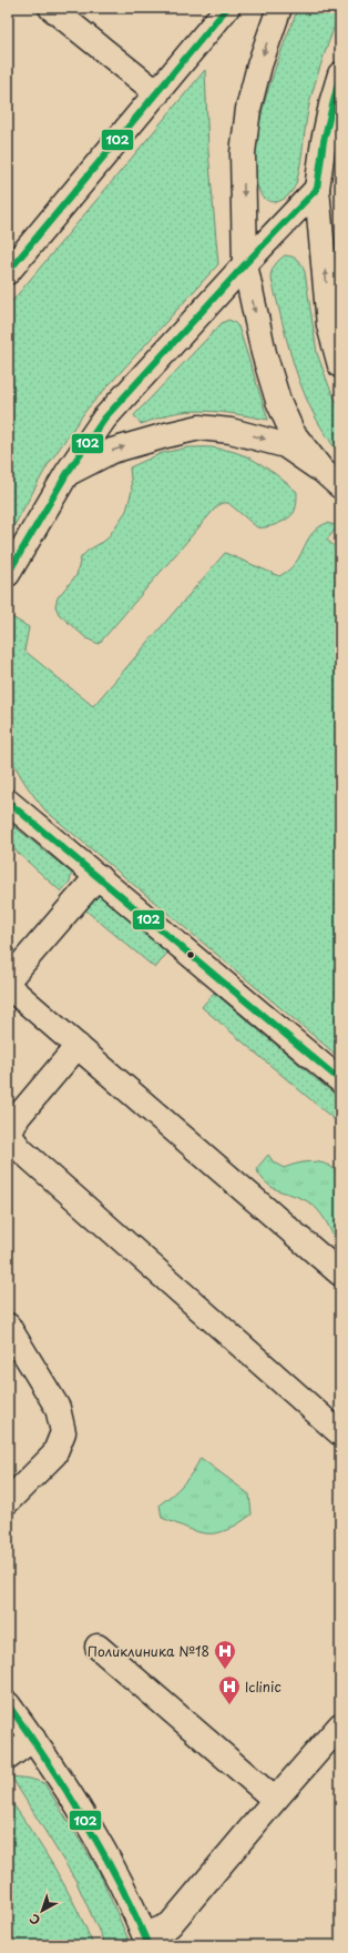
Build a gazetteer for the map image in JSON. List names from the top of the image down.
{
  "places": {
    "hospital": ["Поликлиника №18", "Iclinic"]
  },
  "lines": ["transit line 102"],
  "north": "bottom left"
}
